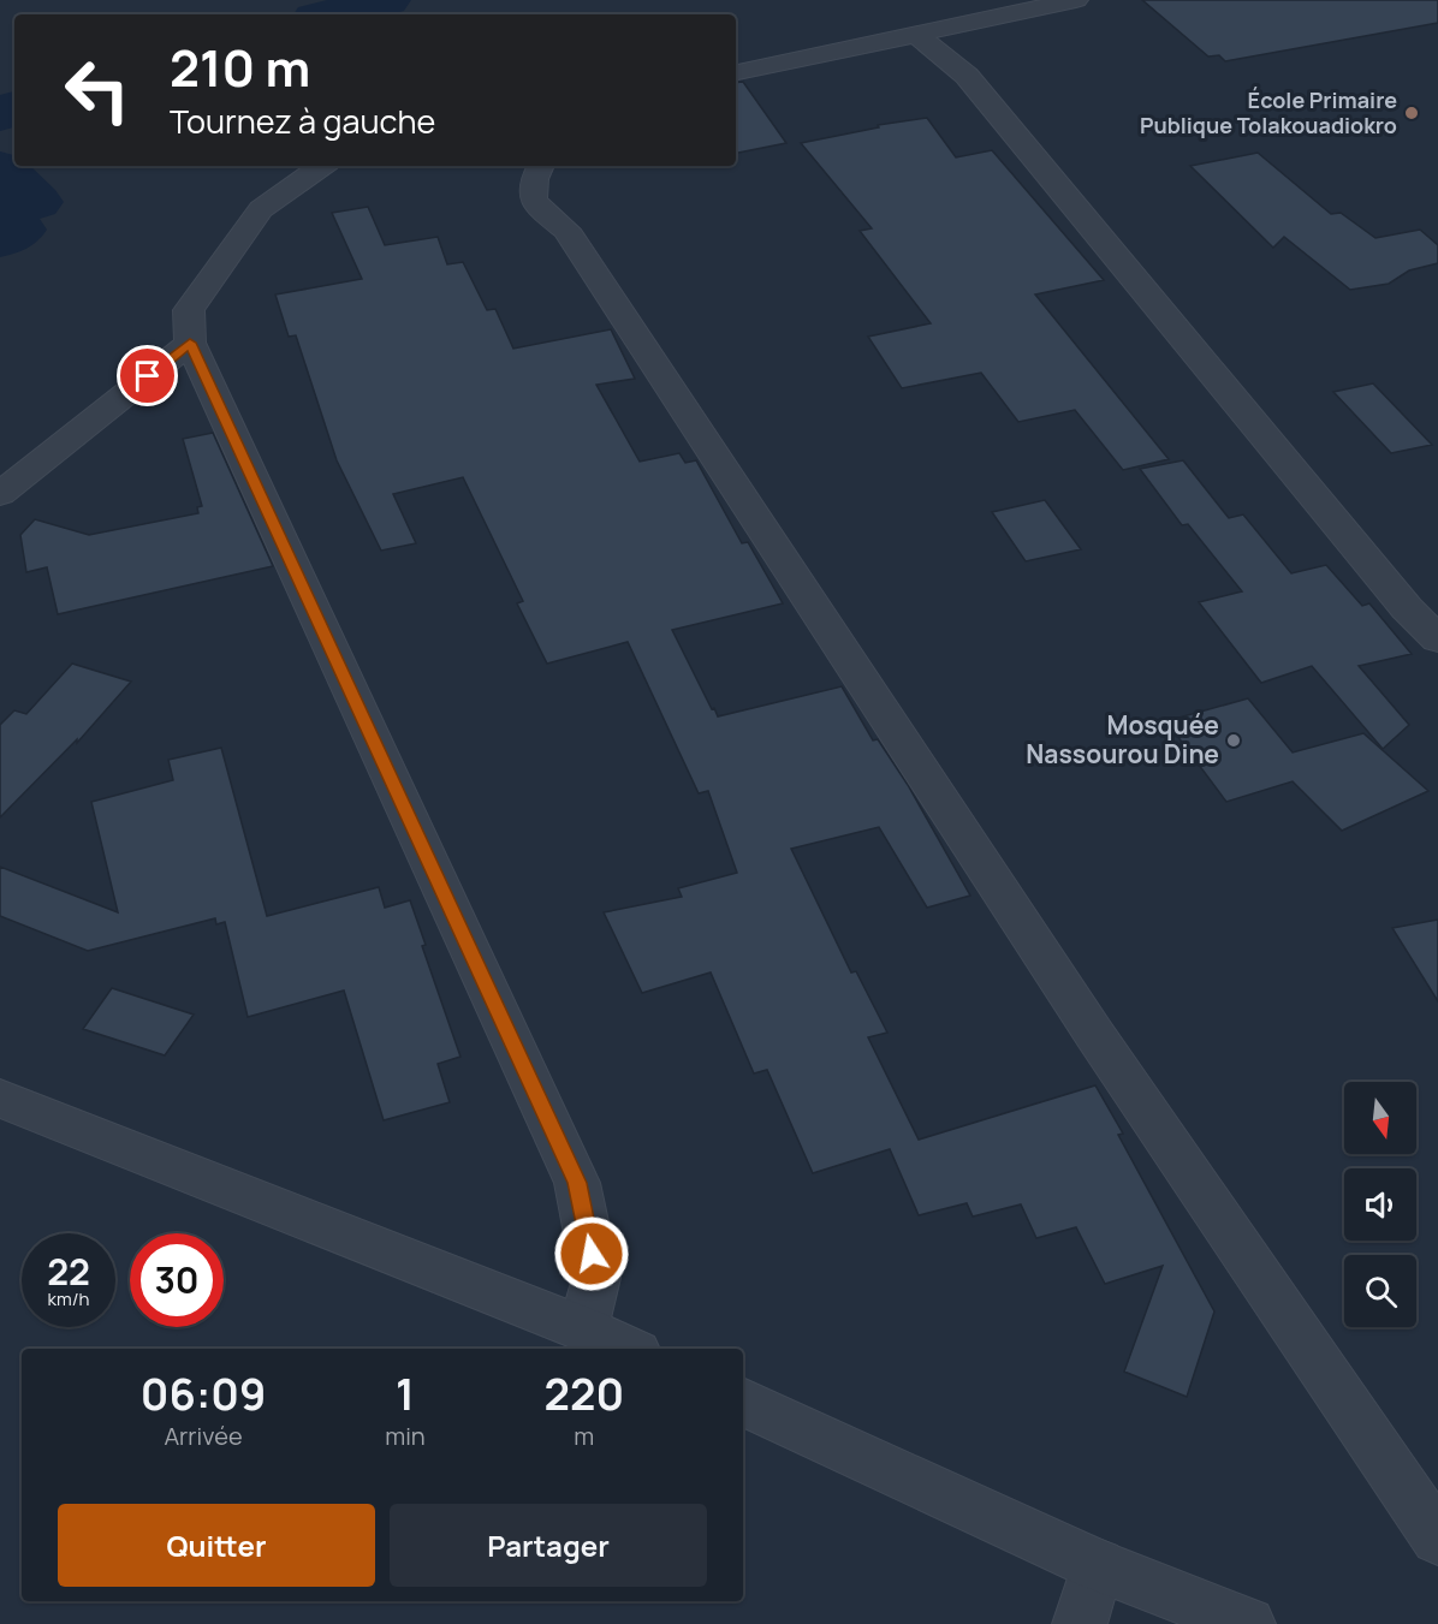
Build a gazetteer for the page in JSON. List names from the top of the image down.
{
  "places": ["École Primaire Publique Tolakouadiokro", "Mosquée Nassourou Dine"],
  "north": "bottom",
  "page": {
    "turn": ["210 m", "Tournez à gauche"],
    "speed": "22 km/h",
    "limit": "30",
    "eta": [
      "06:09",
      "Arrivée",
      "1",
      "min",
      "220",
      "m"
    ],
    "buttons": ["Quitter", "Partager"]
  }
}
